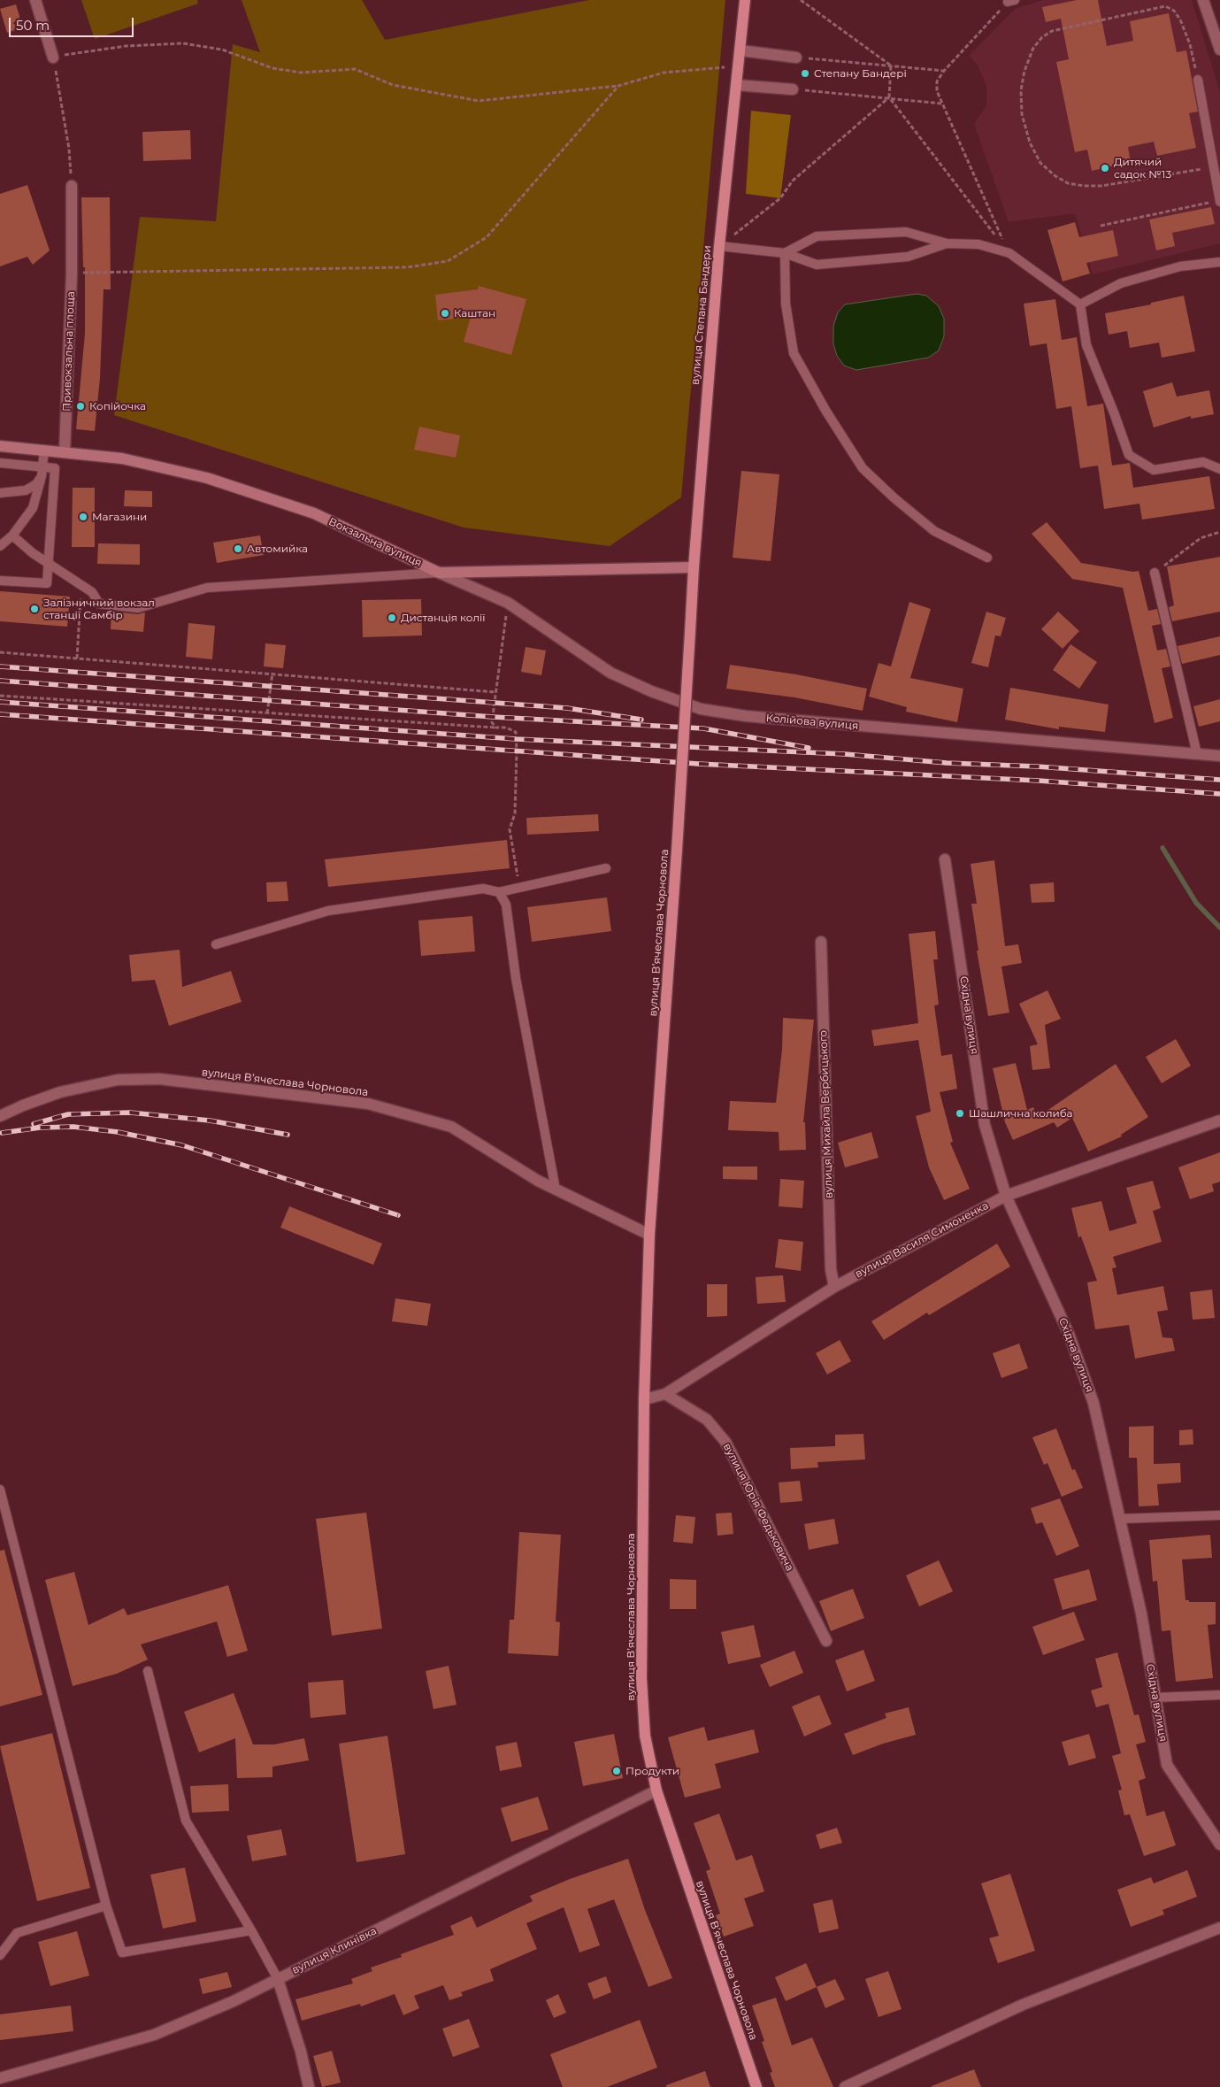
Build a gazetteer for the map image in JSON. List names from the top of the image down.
{
  "streets": {
    "main road": ["вулиця Степана Бандери", "Вокзальна вулиця", "вулиця Вʼячеслава Чорновола"],
    "street": [
      "Привокзальна площа",
      "Колійова вулиця",
      "Східна вулиця",
      "вулиця Михайла Вербицького",
      "вулиця Василя Симоненка",
      "вулиця Юрія Федьковича",
      "вулиця Клинівка"
    ]
  },
  "crossings": [
    ["вулиця Степана Бандери", "Вокзальна вулиця"],
    ["вулиця Степана Бандери", "вулиця Вʼячеслава Чорновола"],
    ["Привокзальна площа", "Вокзальна вулиця"],
    ["Вокзальна вулиця", "Колійова вулиця"],
    ["вулиця Вʼячеслава Чорновола", "вулиця Василя Симоненка"],
    ["вулиця Вʼячеслава Чорновола", "вулиця Клинівка"],
    ["Східна вулиця", "вулиця Василя Симоненка"],
    ["вулиця Михайла Вербицького", "вулиця Василя Симоненка"],
    ["вулиця Василя Симоненка", "вулиця Юрія Федьковича"]
  ],
  "places": [
    "Степану Бандері",
    "Дитячий садок №13",
    "Каштан",
    "Копійочка",
    "Магазини",
    "Автомийка",
    "Залізничний вокзал станції Самбір",
    "Дистанція колії",
    "Шашлична колиба",
    "Продукти"
  ],
  "scale_bar": "50 m"
}
